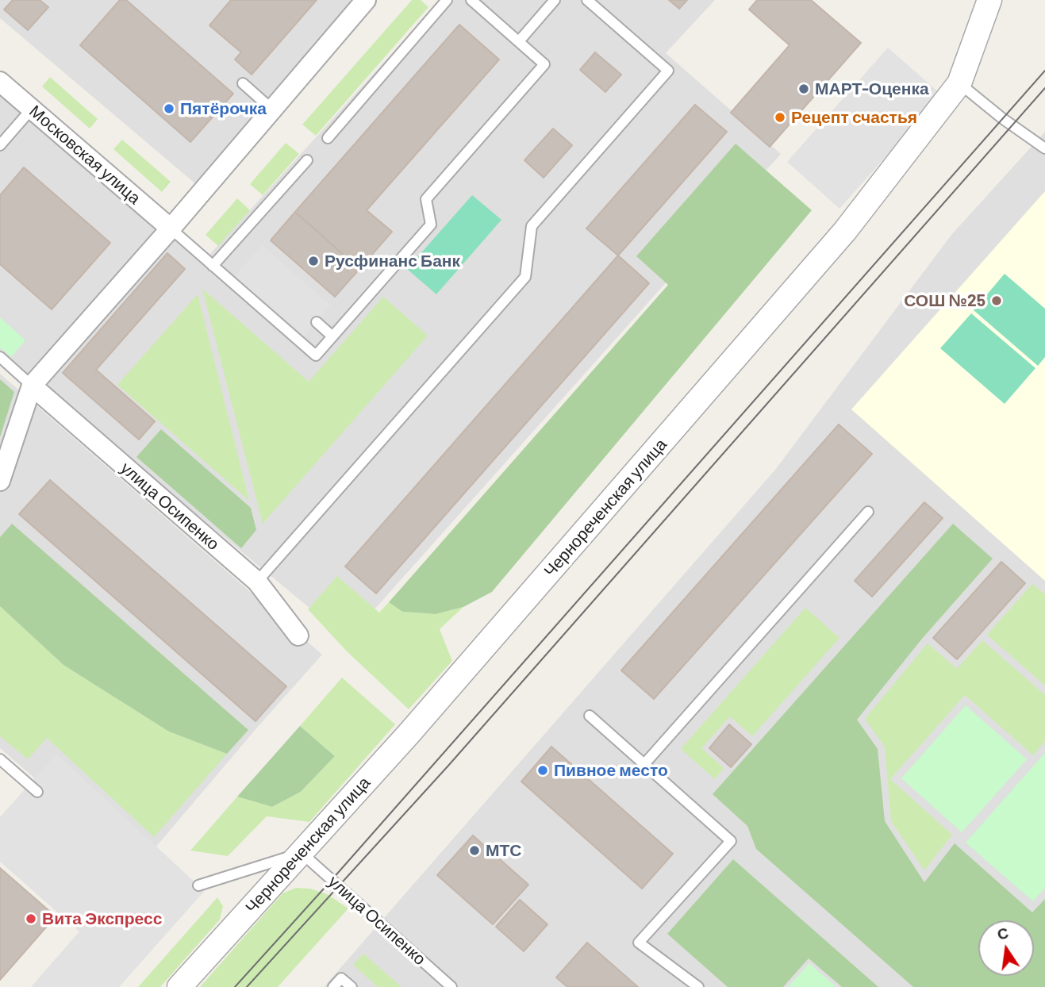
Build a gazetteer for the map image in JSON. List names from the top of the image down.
{
  "streets": {
    "street": ["Московская улица", "улица Осипенко", "Чернореченская улица"]
  },
  "crossings": [
    ["улица Осипенко", "Чернореченская улица"]
  ],
  "places": [
    "МАРТ-Оценка",
    "Пятёрочка",
    "Рецепт счастья",
    "Русфинанс Банк",
    "СОШ №25",
    "Пивное место",
    "МТС",
    "Вита Экспресс"
  ],
  "north": "top"
}
